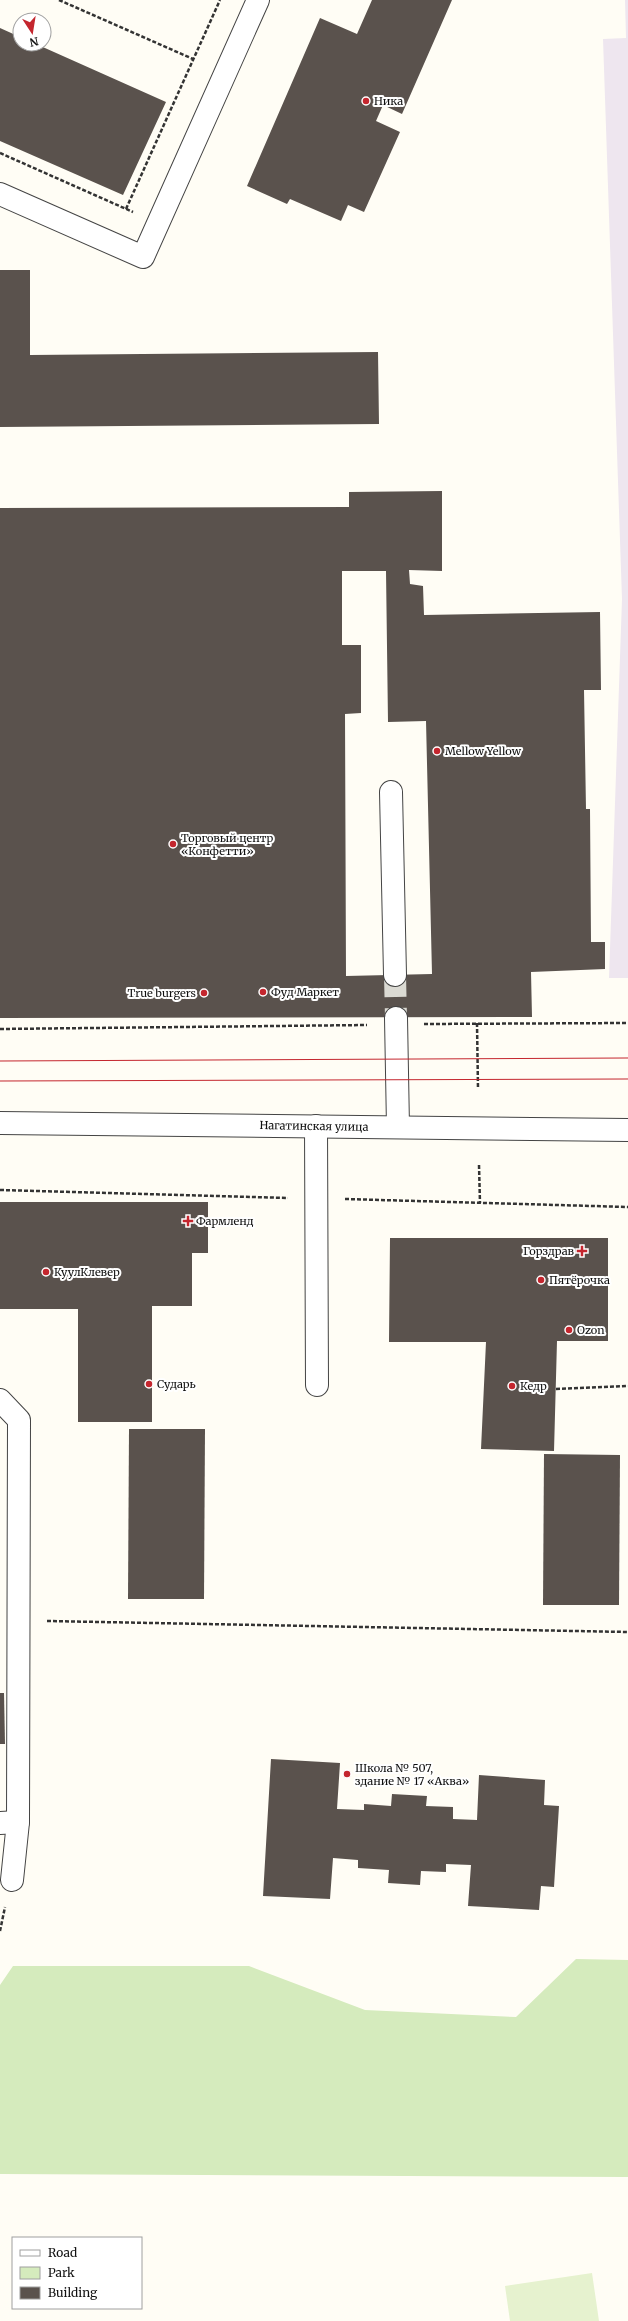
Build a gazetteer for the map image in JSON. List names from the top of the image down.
{
  "streets": {
    "street": ["Нагатинская улица"]
  },
  "places": {
    "other": [
      "Ника",
      "Mellow Yellow",
      "Торговый центр «Конфетти»",
      "Фуд Маркет",
      "True burgers",
      "КуулКлевер",
      "Пятёрочка",
      "Ozon",
      "Сударь",
      "Кедр",
      "Школа № 507, здание № 17 «Аква»"
    ],
    "health": ["Фармленд", "Горздрав"]
  },
  "legend": ["Road", "Park", "Building"],
  "north": "bottom"
}
